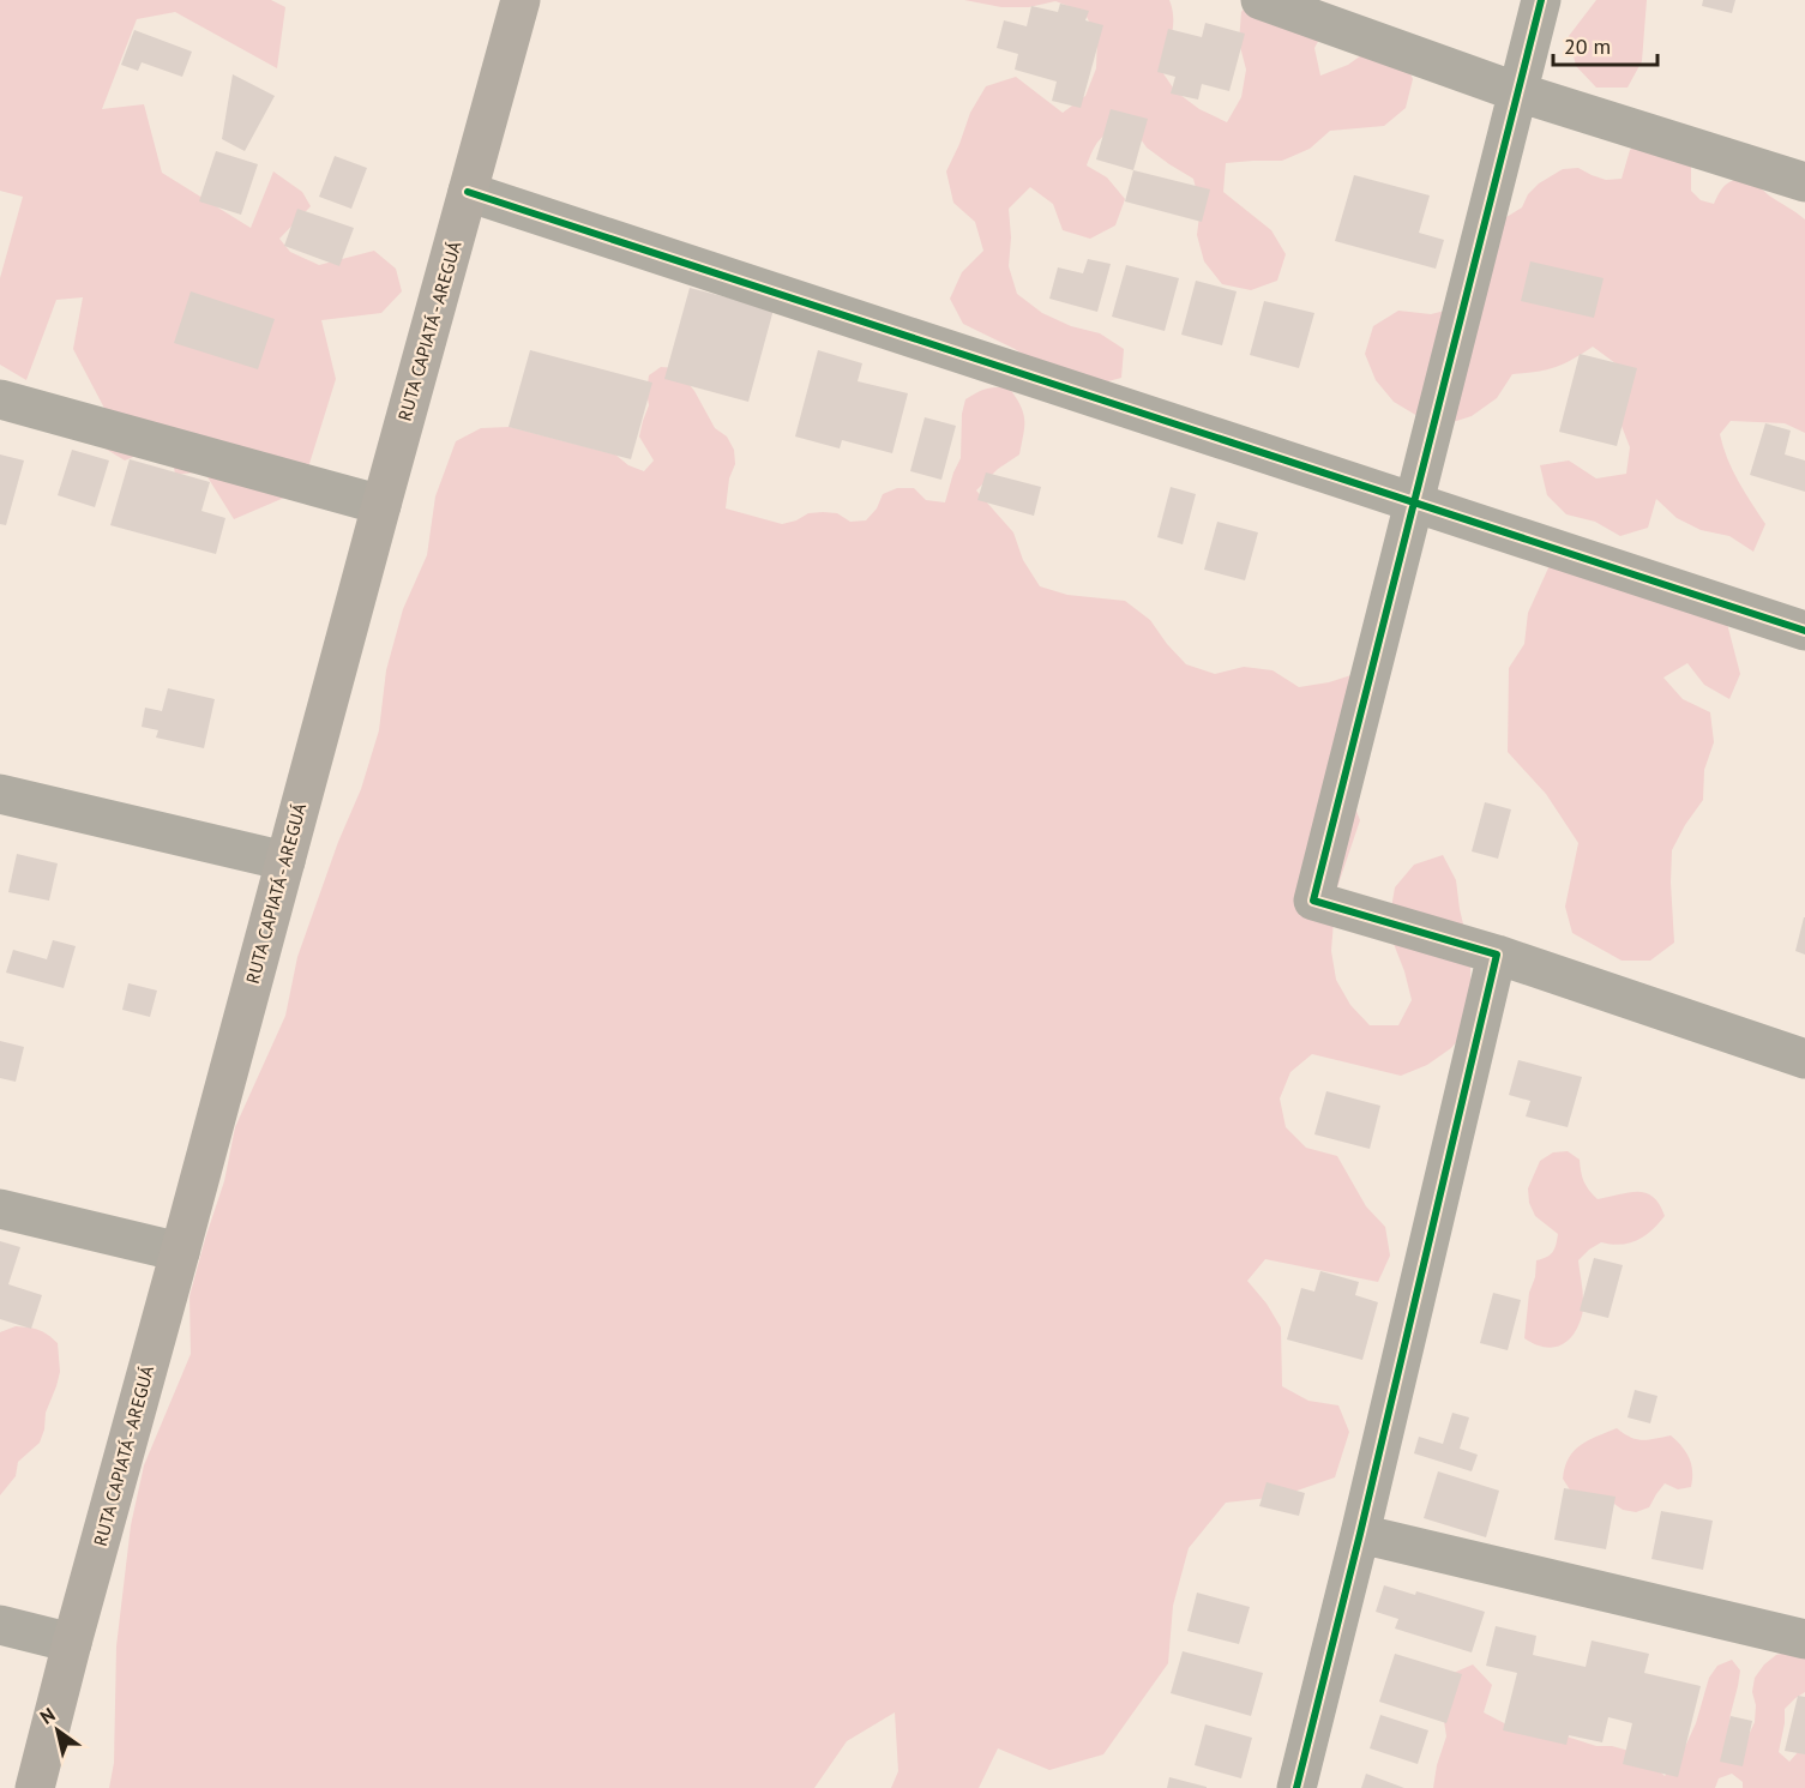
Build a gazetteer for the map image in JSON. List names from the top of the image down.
{
  "streets": {
    "main road": ["RUTA CAPIATÁ - AREGUÁ"]
  },
  "scale_bar": "20 m",
  "north": "top left"
}
